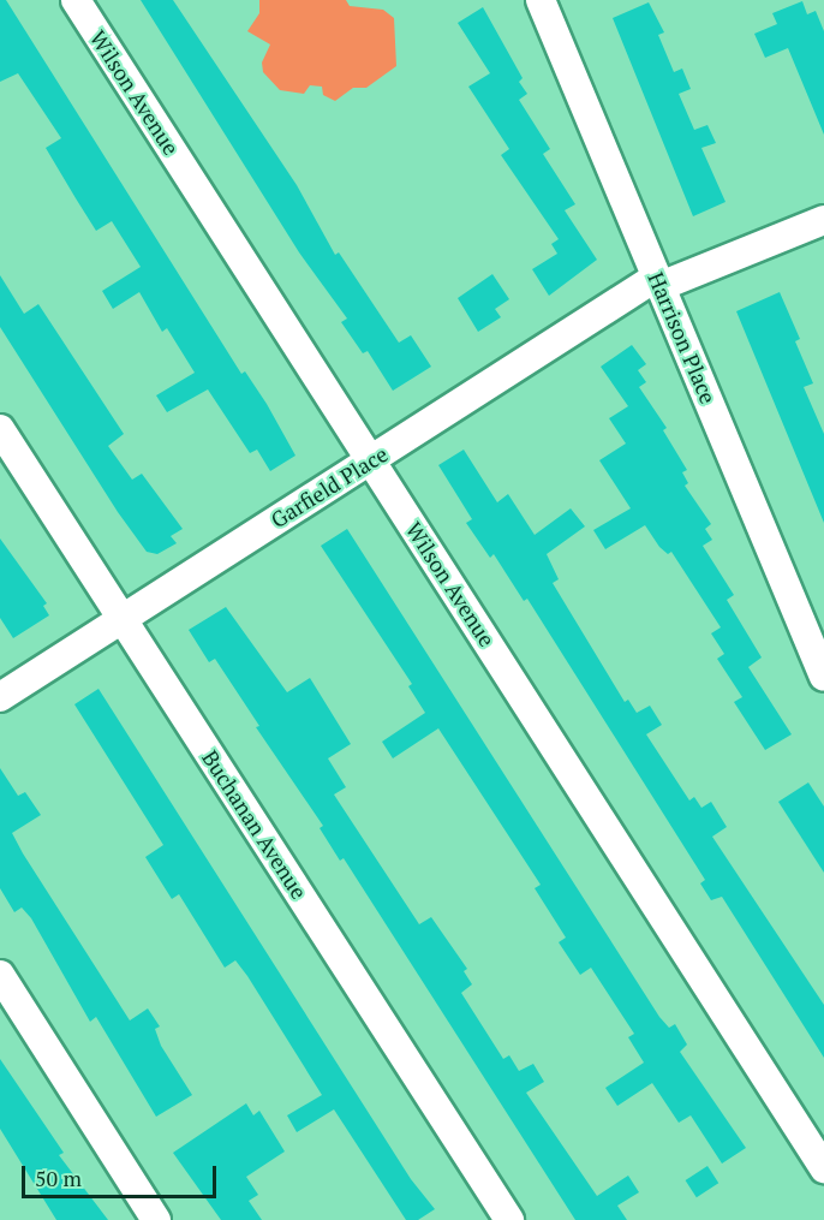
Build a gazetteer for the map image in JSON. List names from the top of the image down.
{
  "streets": {
    "street": [
      "Wilson Avenue",
      "Harrison Place",
      "Garfield Place",
      "Buchanan Avenue"
    ]
  },
  "crossings": [
    ["Wilson Avenue", "Garfield Place"],
    ["Harrison Place", "Garfield Place"],
    ["Garfield Place", "Buchanan Avenue"]
  ],
  "scale_bar": "50 m"
}
